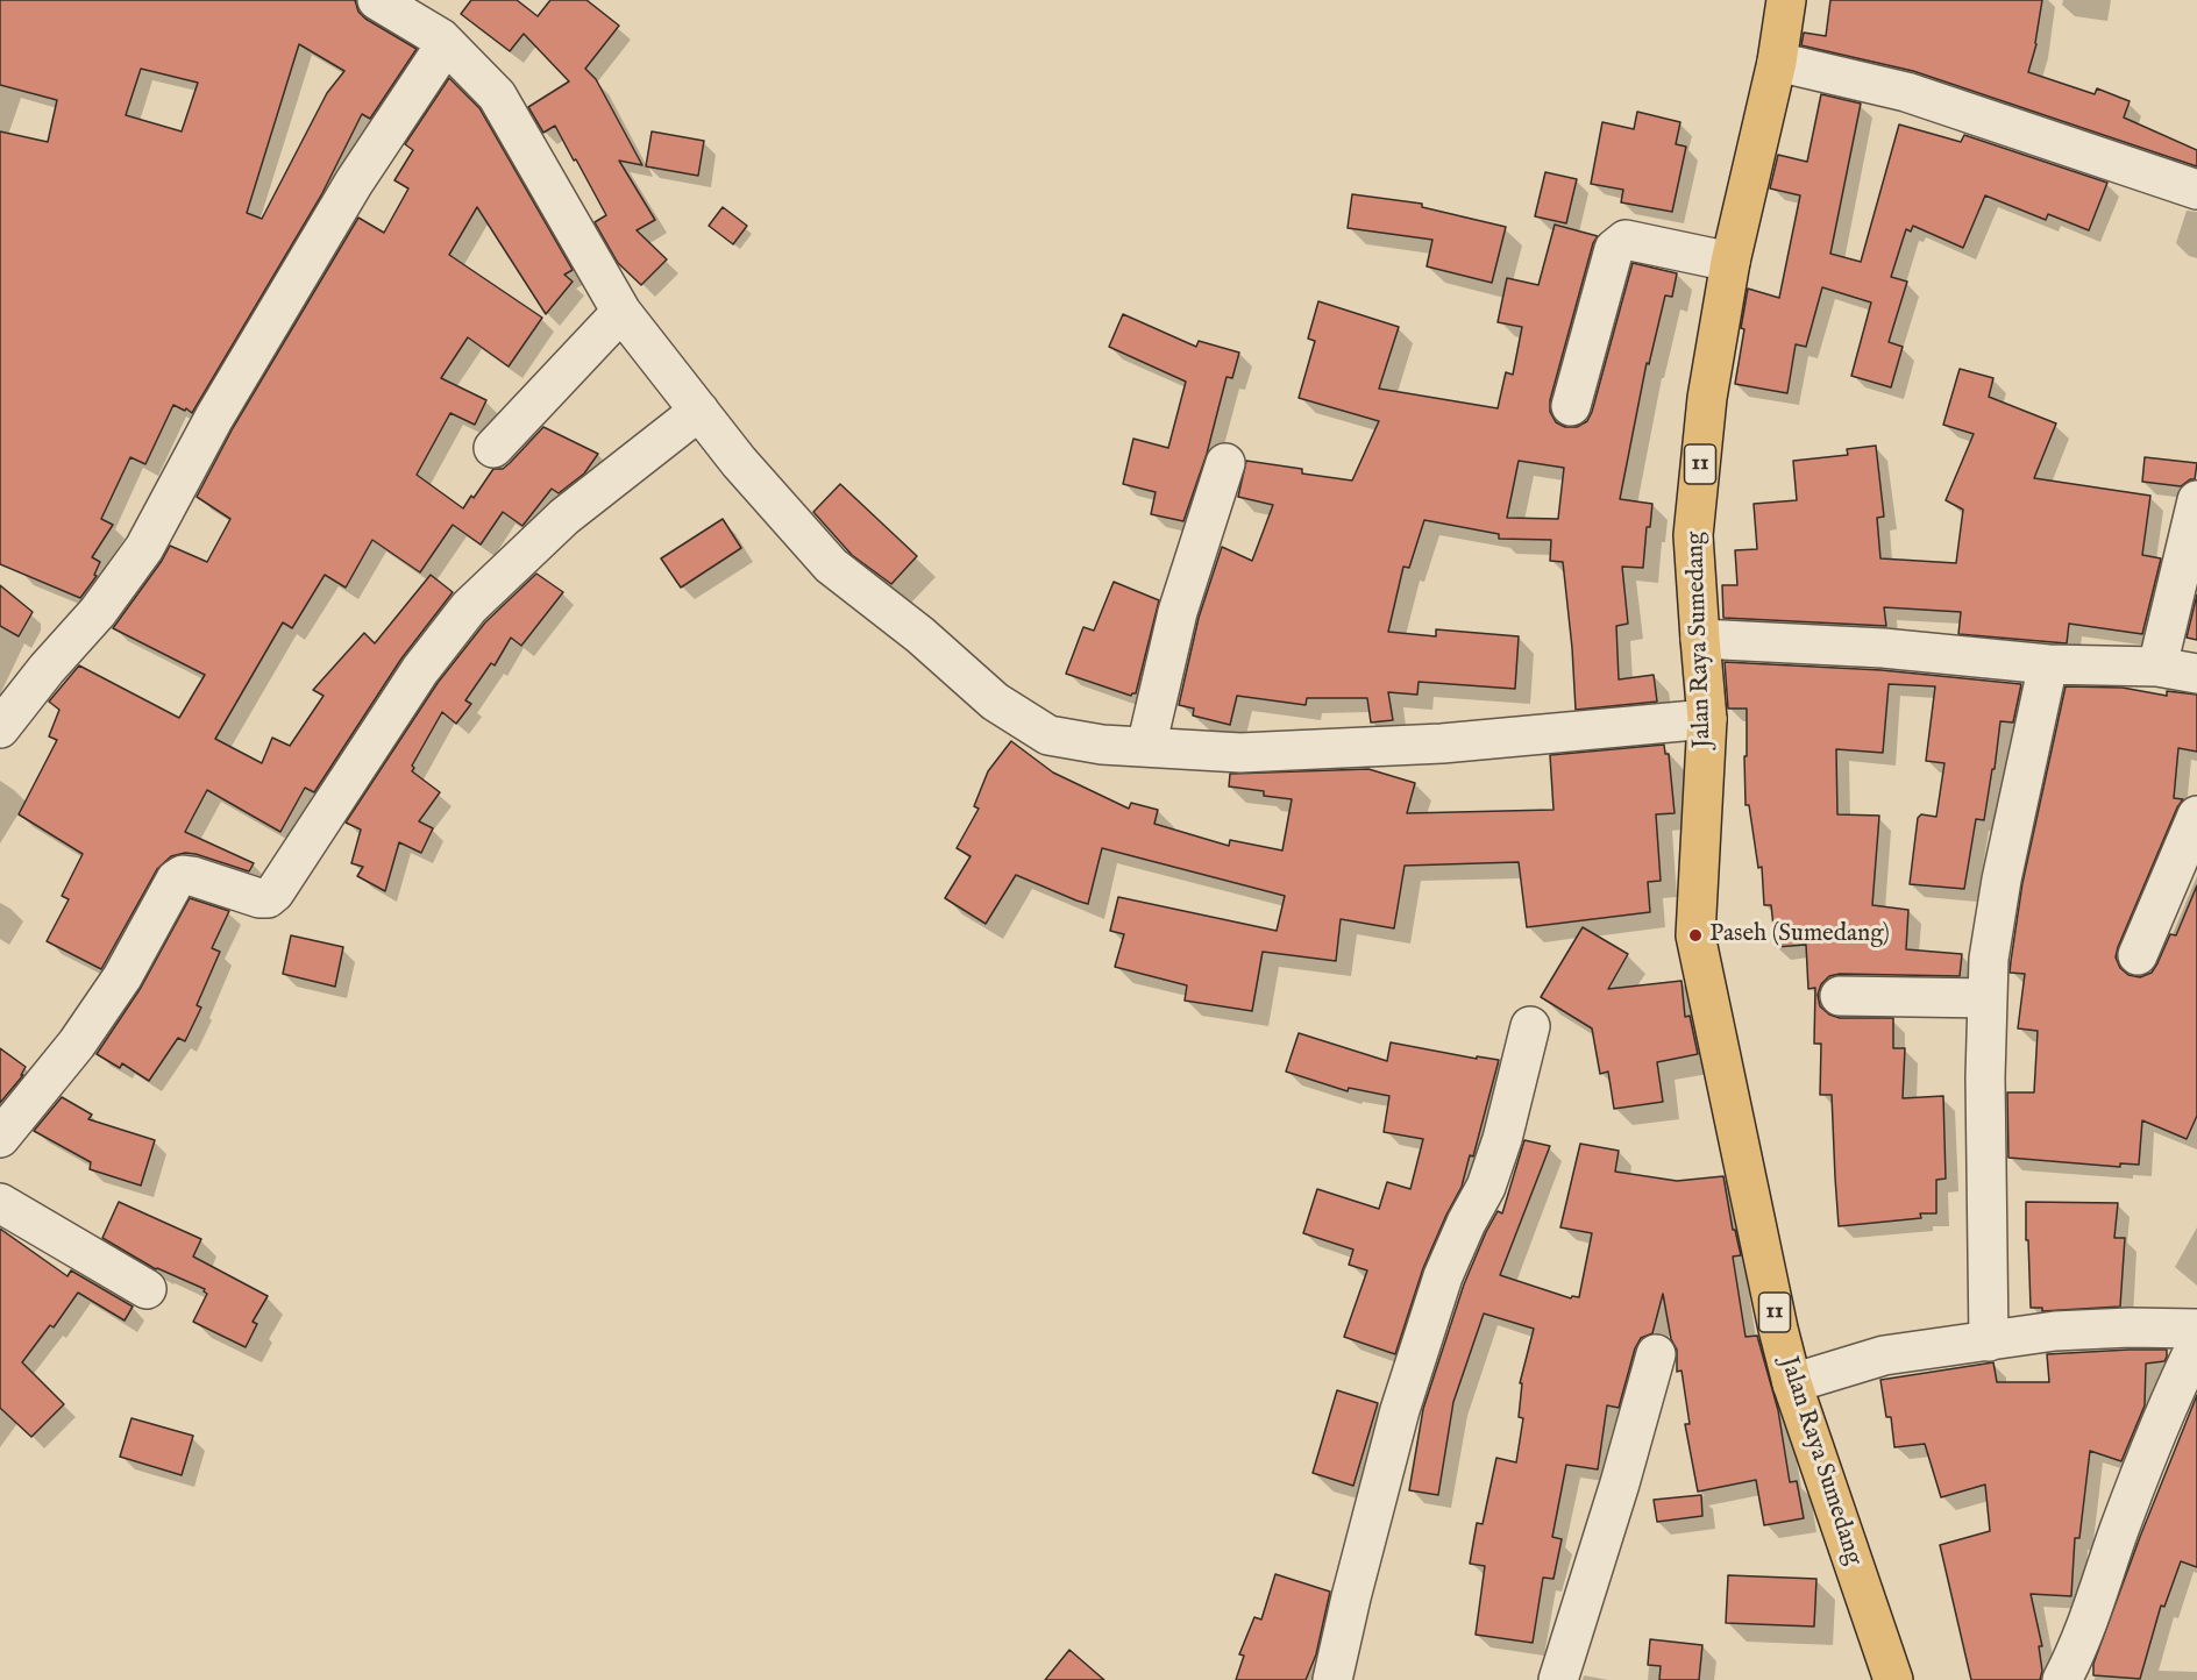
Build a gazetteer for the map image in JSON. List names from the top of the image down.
{
  "streets": {
    "highway": ["11", "Jalan Raya Sumedang"]
  },
  "places": ["Paseh (Sumedang)"]
}
